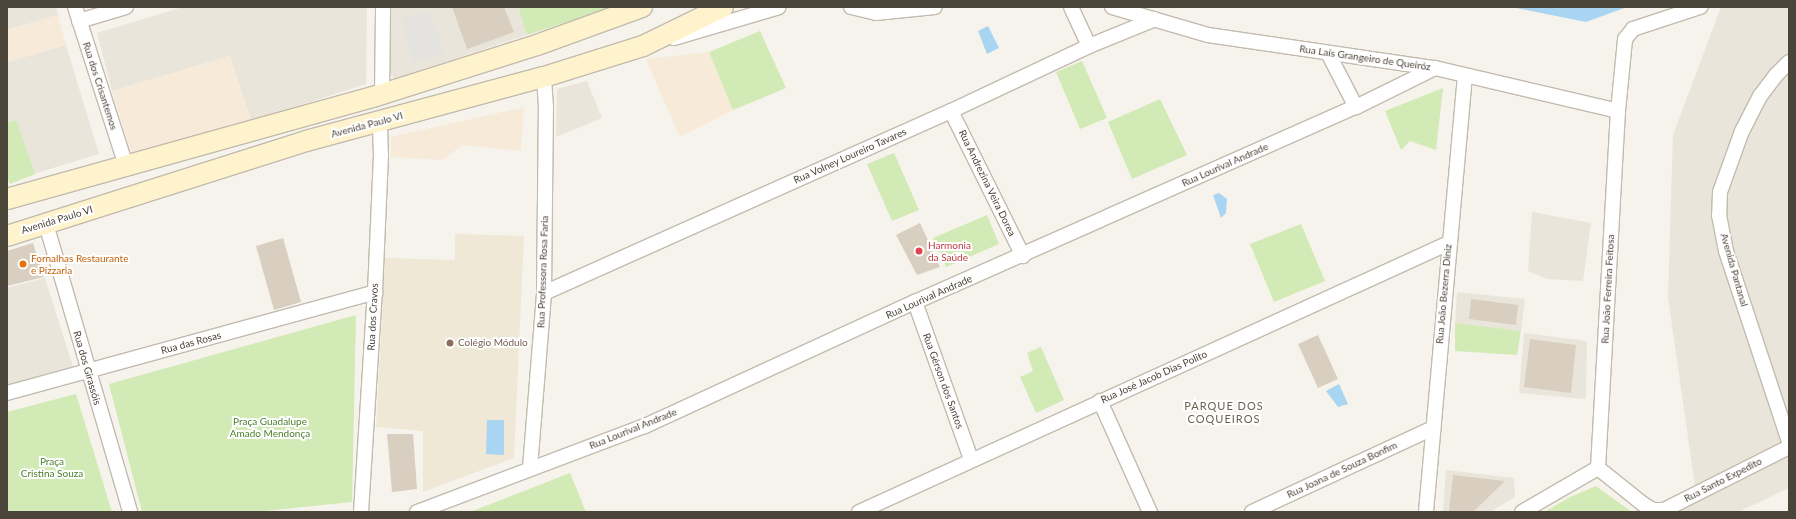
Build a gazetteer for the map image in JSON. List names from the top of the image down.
{
  "streets": {
    "main road": ["Avenida Paulo VI"],
    "street": [
      "Rua Laís Grangeiro de Queiróz",
      "Rua dos Crisantemos",
      "Rua Volney Loureiro Tavares",
      "Rua Lourival Andrade",
      "Rua Andrezina Veira Dorea",
      "Avenida Pantanal",
      "Rua Professora Rosa Faria",
      "Rua João Ferreira Feitosa",
      "Rua João Bezerra Diniz",
      "Rua dos Cravos",
      "Rua das Rosas",
      "Rua dos Girassóis",
      "Rua José Jacob Dias Polito",
      "Rua Gérson dos Santos",
      "Rua Joana de Souza Bonfim",
      "Rua Santo Expedito"
    ]
  },
  "crossings": [
    ["Rua Laís Grangeiro de Queiróz", "Rua Volney Loureiro Tavares"],
    ["Rua Laís Grangeiro de Queiróz", "Rua Lourival Andrade"],
    ["Rua Laís Grangeiro de Queiróz", "Rua João Ferreira Feitosa"],
    ["Rua Laís Grangeiro de Queiróz", "Rua João Bezerra Diniz"],
    ["Avenida Paulo VI", "Rua Professora Rosa Faria"],
    ["Avenida Paulo VI", "Rua dos Cravos"],
    ["Avenida Paulo VI", "Rua dos Girassóis"],
    ["Rua Volney Loureiro Tavares", "Rua Andrezina Veira Dorea"],
    ["Rua Volney Loureiro Tavares", "Rua Professora Rosa Faria"],
    ["Rua Lourival Andrade", "Rua Andrezina Veira Dorea"],
    ["Rua Lourival Andrade", "Rua Professora Rosa Faria"],
    ["Rua Lourival Andrade", "Rua Gérson dos Santos"],
    ["Rua João Ferreira Feitosa", "Rua Santo Expedito"],
    ["Rua João Bezerra Diniz", "Rua José Jacob Dias Polito"],
    ["Rua João Bezerra Diniz", "Rua Joana de Souza Bonfim"],
    ["Rua dos Cravos", "Rua das Rosas"],
    ["Rua das Rosas", "Rua dos Girassóis"],
    ["Rua José Jacob Dias Polito", "Rua Gérson dos Santos"]
  ],
  "districts": ["PARQUE DOS COQUEIROS"],
  "parks": ["Praça Guadalupe Amado Mendonça", "Praça Cristina Souza"],
  "places": ["Harmonia da Saúde", "Fornalhas Restaurante e Pizzaria", "Colégio Módulo"]
}
